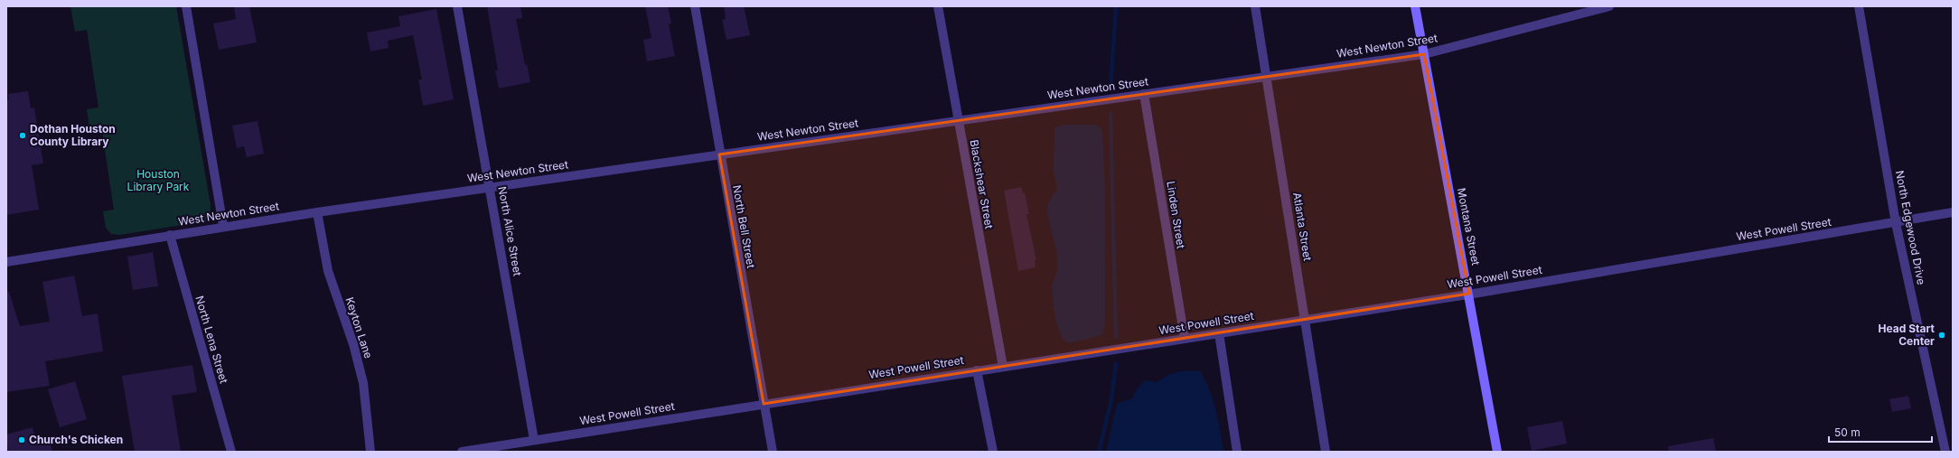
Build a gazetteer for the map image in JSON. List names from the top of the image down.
{
  "streets": {
    "street": [
      "West Newton Street",
      "Blackshear Street",
      "Linden Street",
      "North Bell Street",
      "Atlanta Street",
      "Montana Street",
      "North Edgewood Drive",
      "West Powell Street",
      "North Alice Street",
      "Keyton Lane",
      "North Lena Street"
    ]
  },
  "crossings": [
    ["West Newton Street", "Blackshear Street"],
    ["West Newton Street", "Linden Street"],
    ["West Newton Street", "North Bell Street"],
    ["West Newton Street", "Atlanta Street"],
    ["West Newton Street", "Montana Street"],
    ["West Newton Street", "North Alice Street"],
    ["West Newton Street", "Keyton Lane"],
    ["West Newton Street", "North Lena Street"],
    ["Blackshear Street", "West Powell Street"],
    ["Linden Street", "West Powell Street"],
    ["North Bell Street", "West Powell Street"],
    ["Atlanta Street", "West Powell Street"],
    ["Montana Street", "West Powell Street"],
    ["North Edgewood Drive", "West Powell Street"],
    ["West Powell Street", "North Alice Street"]
  ],
  "parks": ["Houston Library Park"],
  "places": ["Dothan Houston County Library", "Head Start Center", "Church's Chicken"],
  "scale_bar": "50 m"
}
